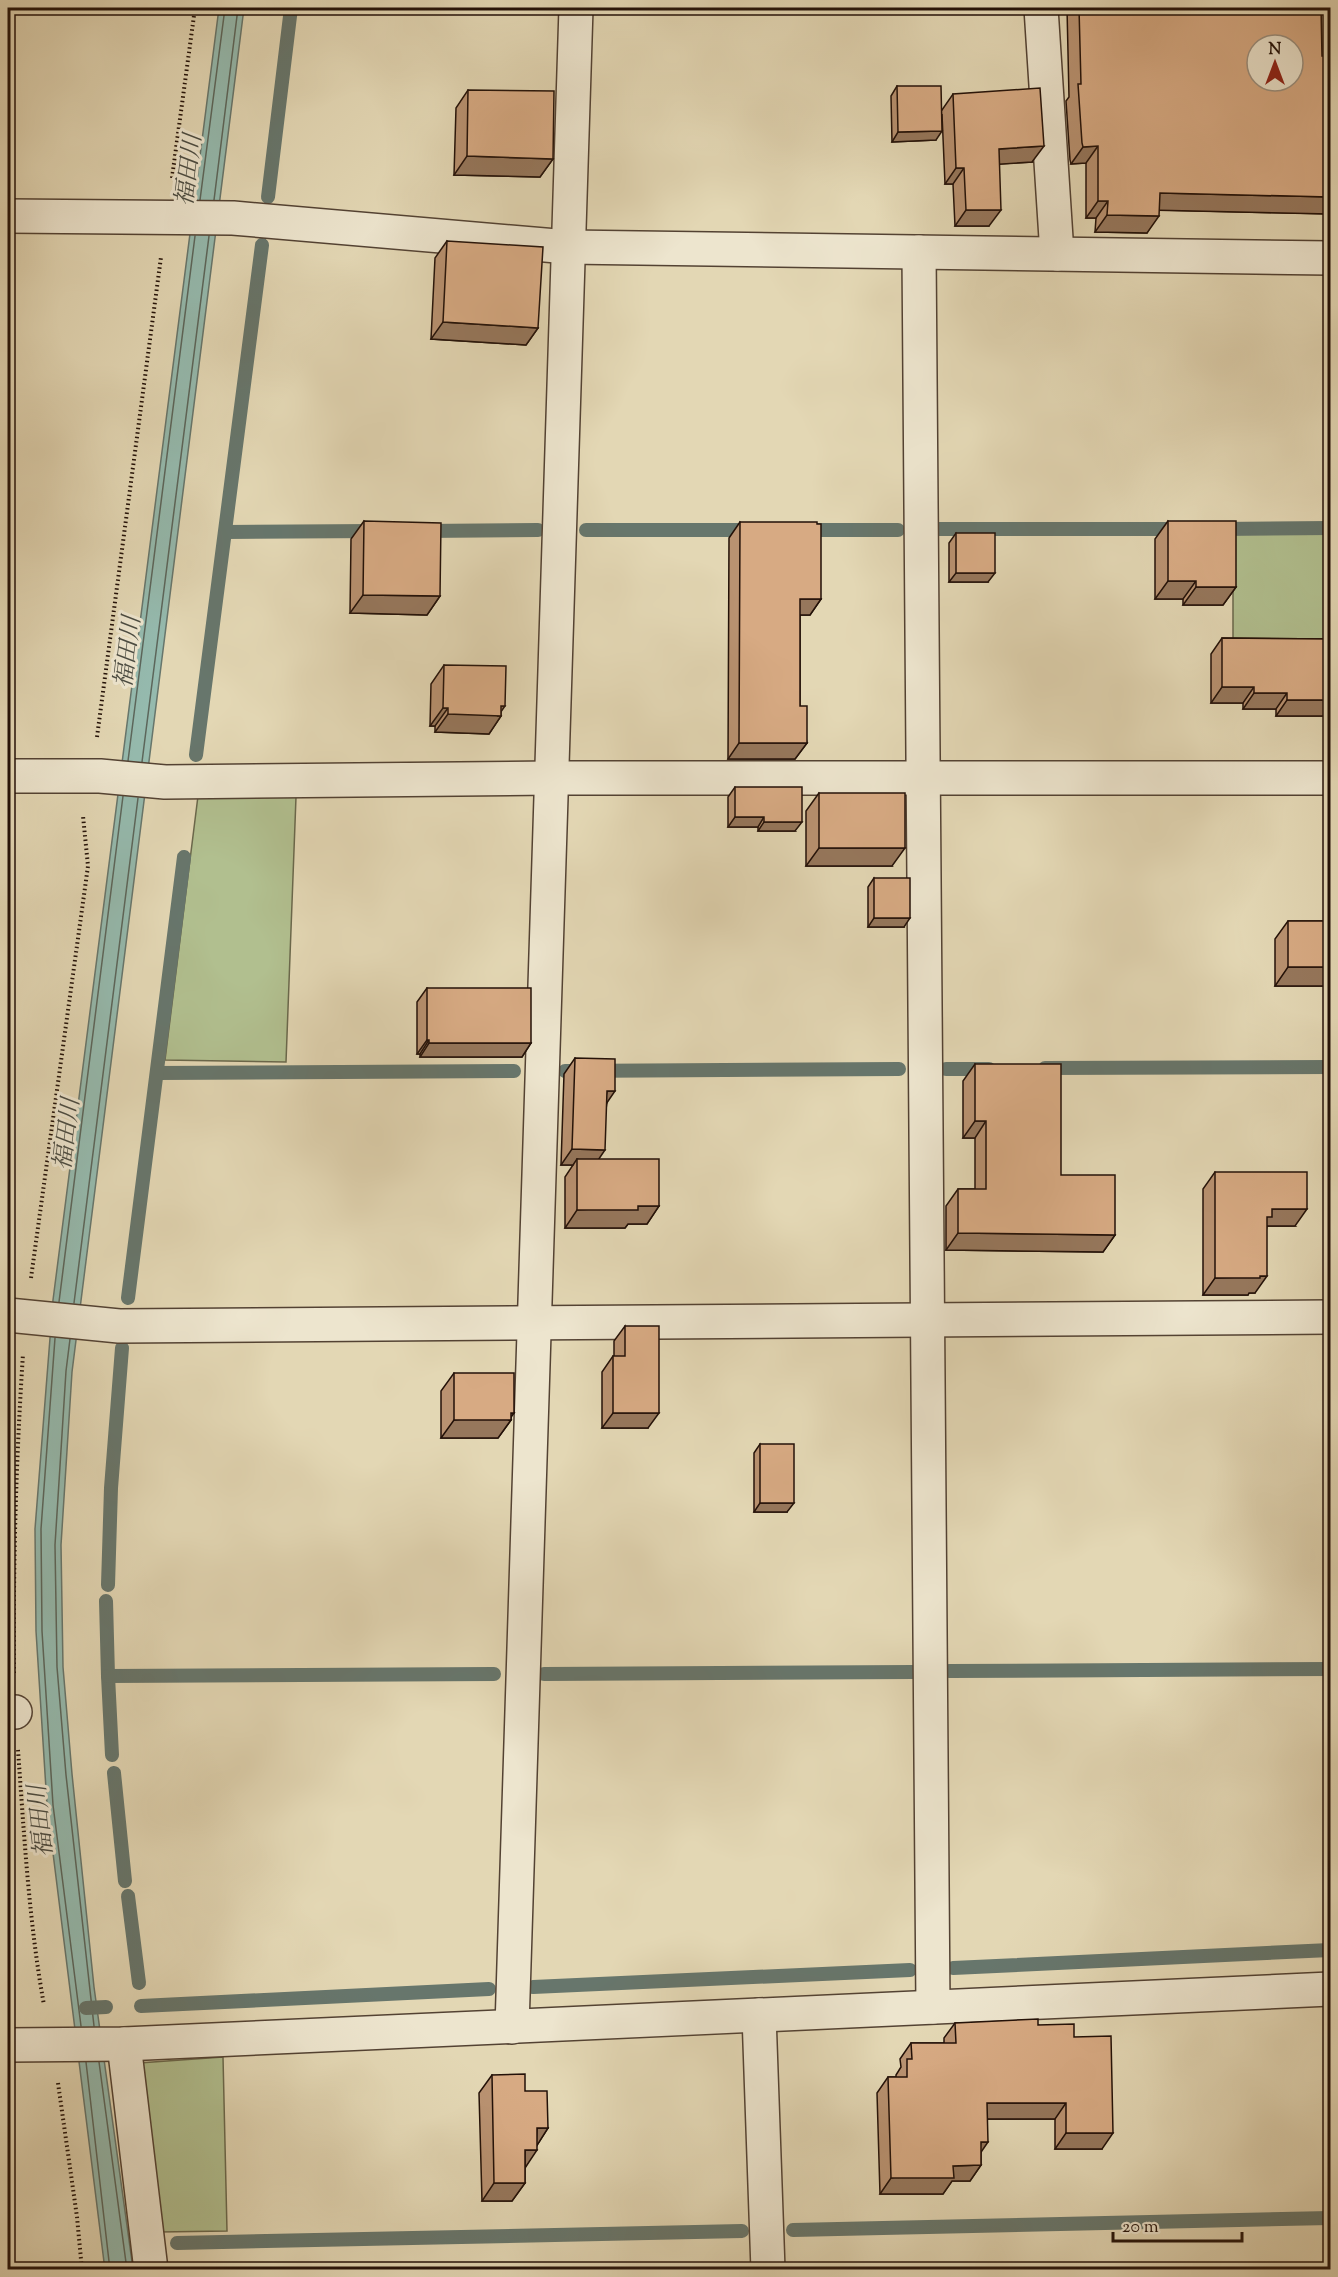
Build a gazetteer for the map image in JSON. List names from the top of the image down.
{
  "water": ["福田川"],
  "scale_bar": "20 m",
  "north": "top"
}
